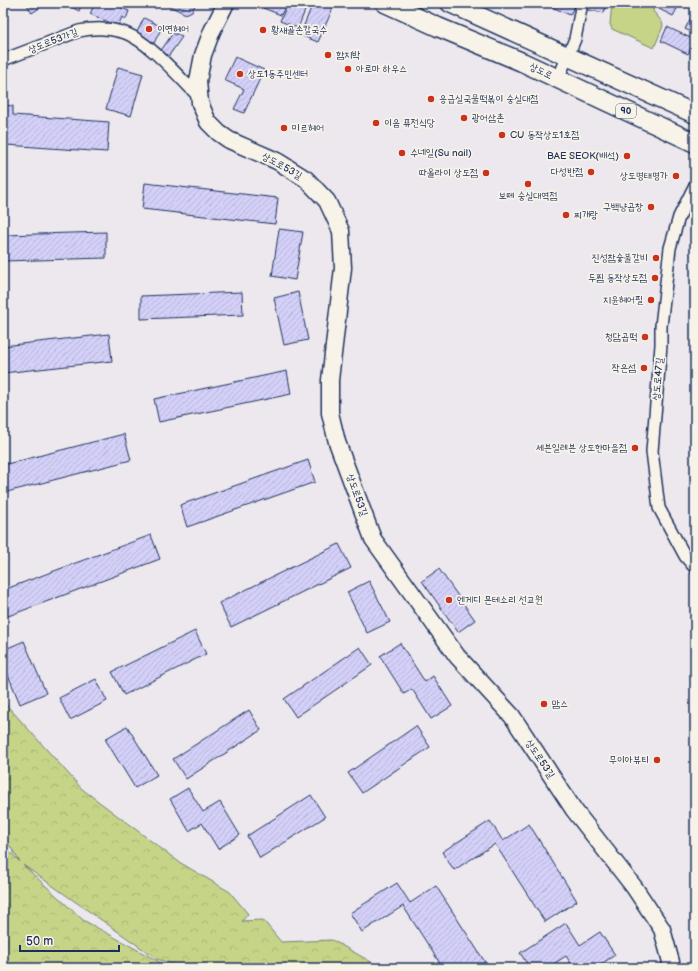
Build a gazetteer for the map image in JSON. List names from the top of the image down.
{
  "streets": {
    "main road": ["상도로", "90"],
    "street": ["상도로53가길", "상도로53길", "상도로47길"]
  },
  "crossings": [
    ["상도로53가길", "상도로53길"]
  ],
  "places": [
    "이연헤어",
    "황새골손칼국수",
    "함지박",
    "아로마 하우스",
    "상도1동주민센터",
    "응급실국물떡볶이 숭실대점",
    "광어삼촌",
    "이음 퓨전식당",
    "미르헤어",
    "CU 동작상도1호점",
    "수네일(Su nail)",
    "BAE SEOK(배석)",
    "다성반점",
    "따올라이 상도점",
    "상도명태명가",
    "보떼 숭실대역점",
    "구백냥곱창",
    "찌개랑",
    "진성참숯불갈비",
    "두찜 동작상도점",
    "지윤헤어필",
    "청담곱떡",
    "작은섬",
    "세븐일레븐 상도한마을점",
    "엔게디 몬테소리 선교원",
    "맘스",
    "무이아뷰티"
  ],
  "scale_bar": "50 m"
}
